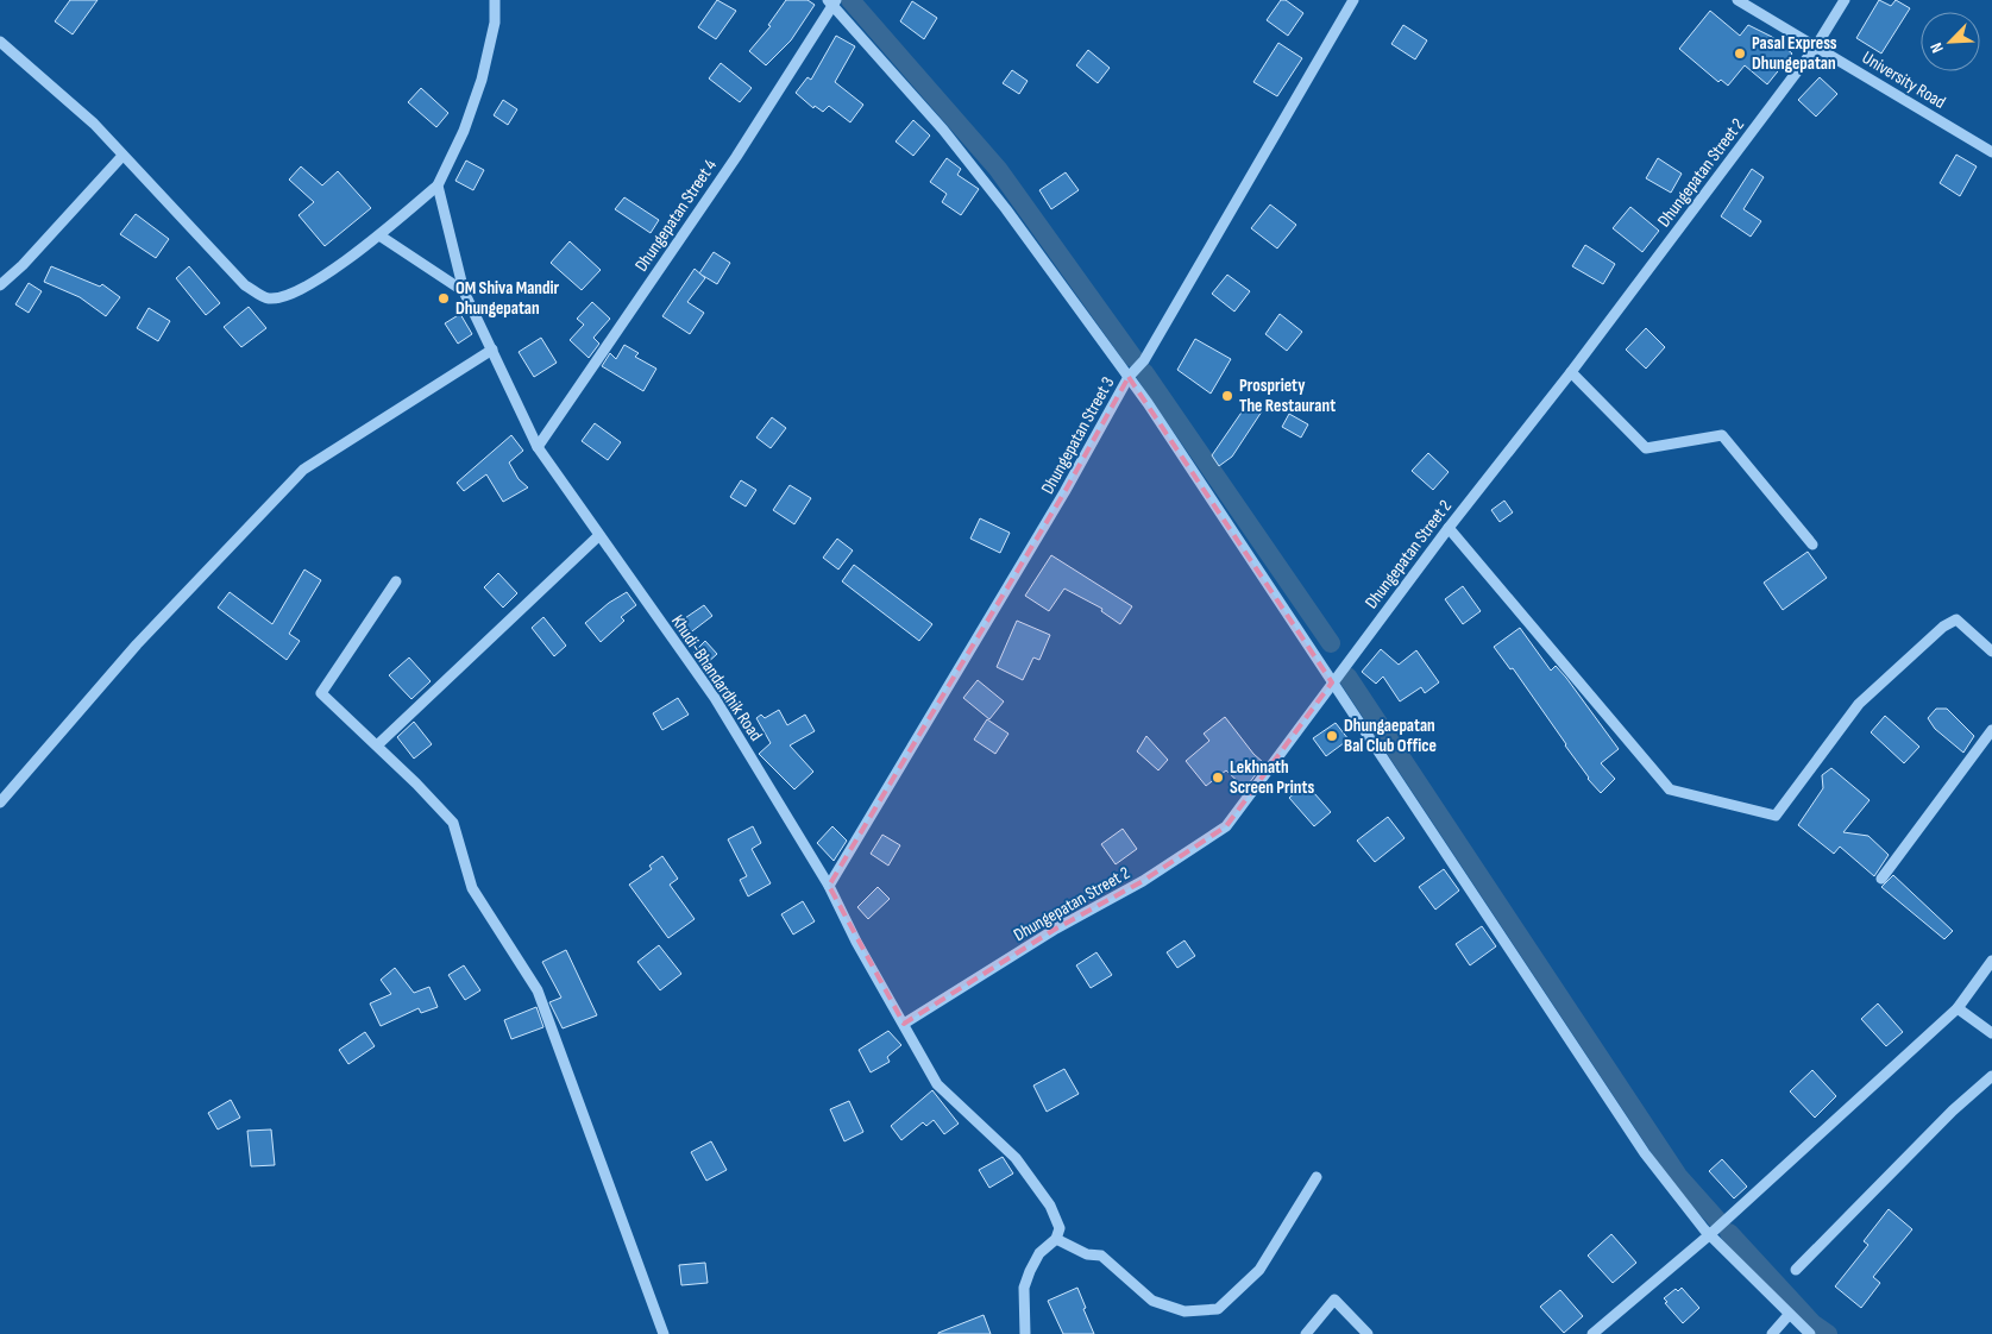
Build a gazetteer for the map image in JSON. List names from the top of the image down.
{
  "streets": {
    "street": [
      "University Road",
      "Dhungepatan Street 2",
      "Dhungepatan Street 4",
      "Dhungepatan Street 3",
      "Khudi-Bhandardhik Road"
    ]
  },
  "crossings": [
    ["University Road", "Dhungepatan Street 2"],
    ["Dhungepatan Street 2", "Khudi-Bhandardhik Road"],
    ["Dhungepatan Street 4", "Khudi-Bhandardhik Road"],
    ["Dhungepatan Street 3", "Khudi-Bhandardhik Road"]
  ],
  "places": [
    "Pasal Express Dhungepatan",
    "OM Shiva Mandir Dhungepatan",
    "Prospriety The Restaurant",
    "Dhungaepatan Bal Club Office",
    "Lekhnath Screen Prints"
  ],
  "north": "bottom left"
}
